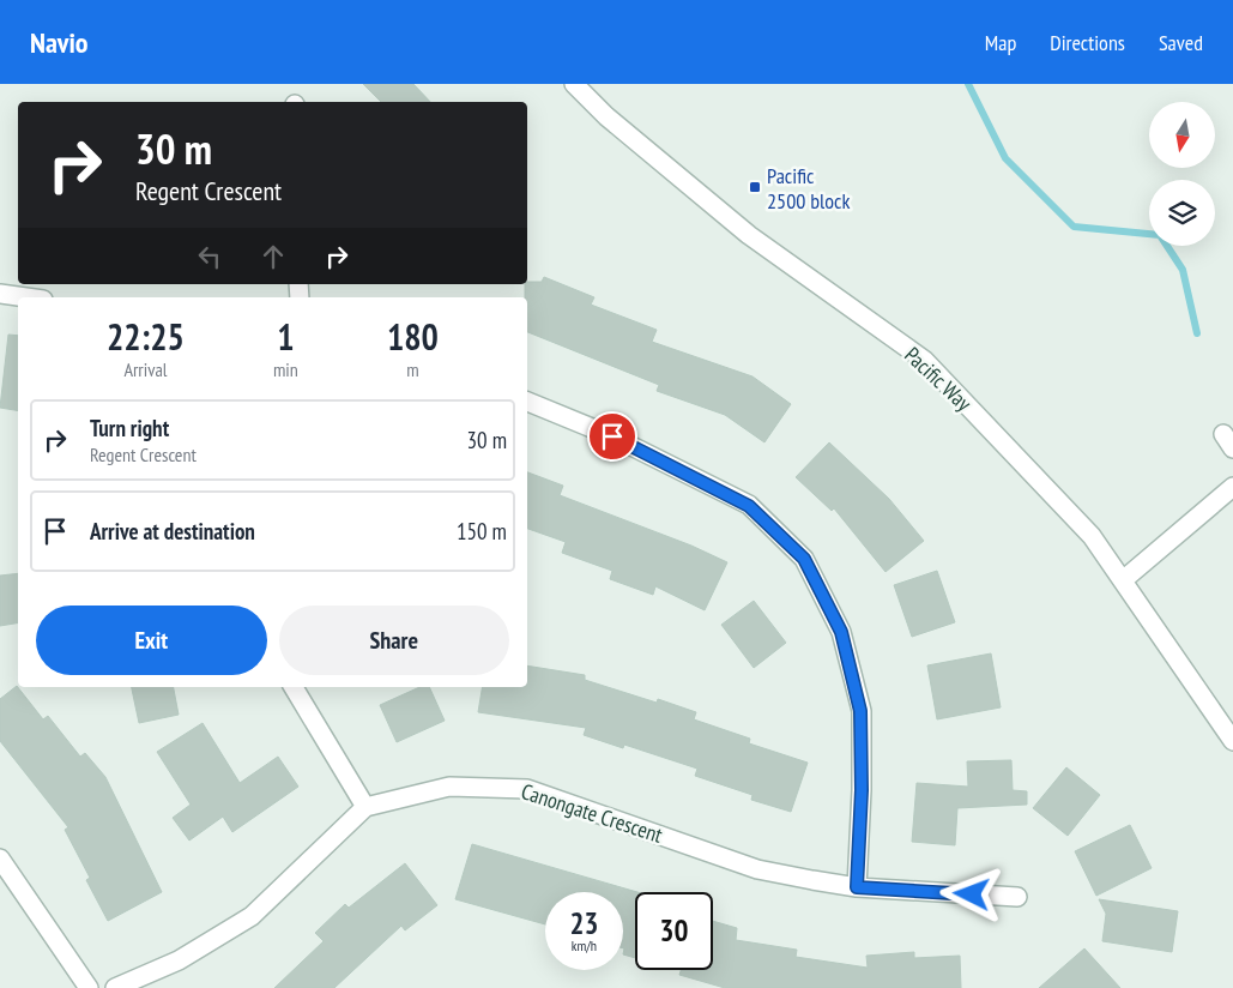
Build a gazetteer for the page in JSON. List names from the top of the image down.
{
  "streets": {
    "street": ["Pacific Way", "Canongate Crescent"]
  },
  "places": {
    "transit": ["Pacific 2500 block"]
  },
  "north": "bottom",
  "page": {
    "header": "Navio",
    "nav": ["Map", "Directions", "Saved"],
    "turn": ["30 m", "Regent Crescent"],
    "eta": [
      "22:25",
      "Arrival",
      "1",
      "min",
      "180",
      "m"
    ],
    "list": [
      {
        "name": "Turn right",
        "note": "Regent Crescent",
        "value": "30 m"
      },
      {
        "name": "Arrive at destination",
        "value": "150 m"
      }
    ],
    "buttons": ["Exit", "Share"],
    "speed": "23 km/h",
    "limit": "30"
  }
}
